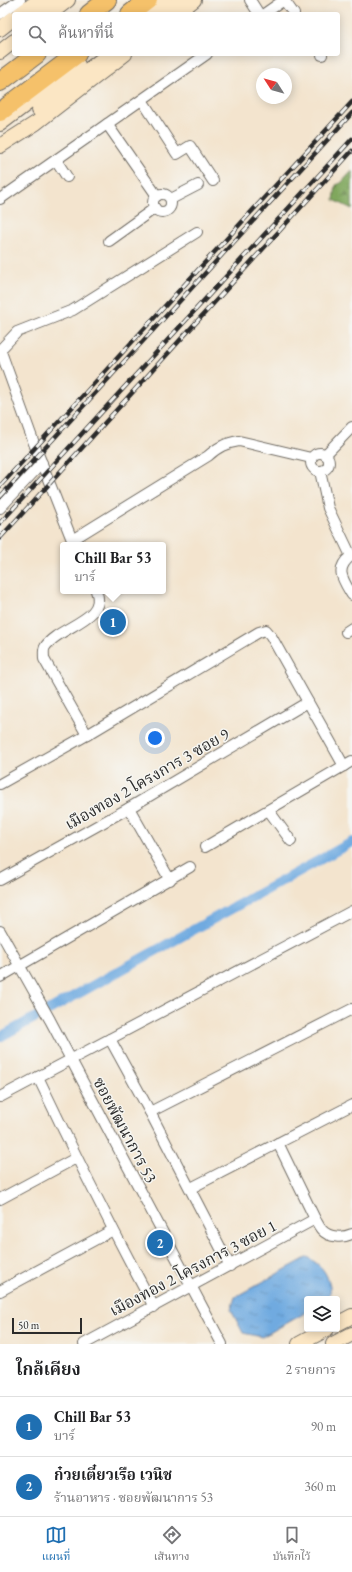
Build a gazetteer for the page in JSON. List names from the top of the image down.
{
  "streets": {
    "street": ["เมืองทอง 2 โครงการ 3 ซอย 9", "ซอยพัฒนาการ 53", "เมืองทอง 2 โครงการ 3 ซอย 1"]
  },
  "crossings": [
    ["ซอยพัฒนาการ 53", "เมืองทอง 2 โครงการ 3 ซอย 1"]
  ],
  "scale_bar": "50 m",
  "north": "top left",
  "page": {
    "search": "ค้นหาที่นี่",
    "popup": ["Chill Bar 53", "บาร์"],
    "pins": ["1", "2"],
    "scale": "50 m",
    "heading": ["ใกล้เคียง", "2 รายการ"],
    "list": [
      {
        "mark": "1",
        "name": "Chill Bar 53",
        "note": "บาร์",
        "value": "90 m"
      },
      {
        "mark": "2",
        "name": "ก๋วยเตี๋ยวเรือ เวนิช",
        "note": "ร้านอาหาร · ซอยพัฒนาการ 53",
        "value": "360 m"
      }
    ],
    "nav": ["แผนที่", "เส้นทาง", "บันทึกไว้"]
  }
}
